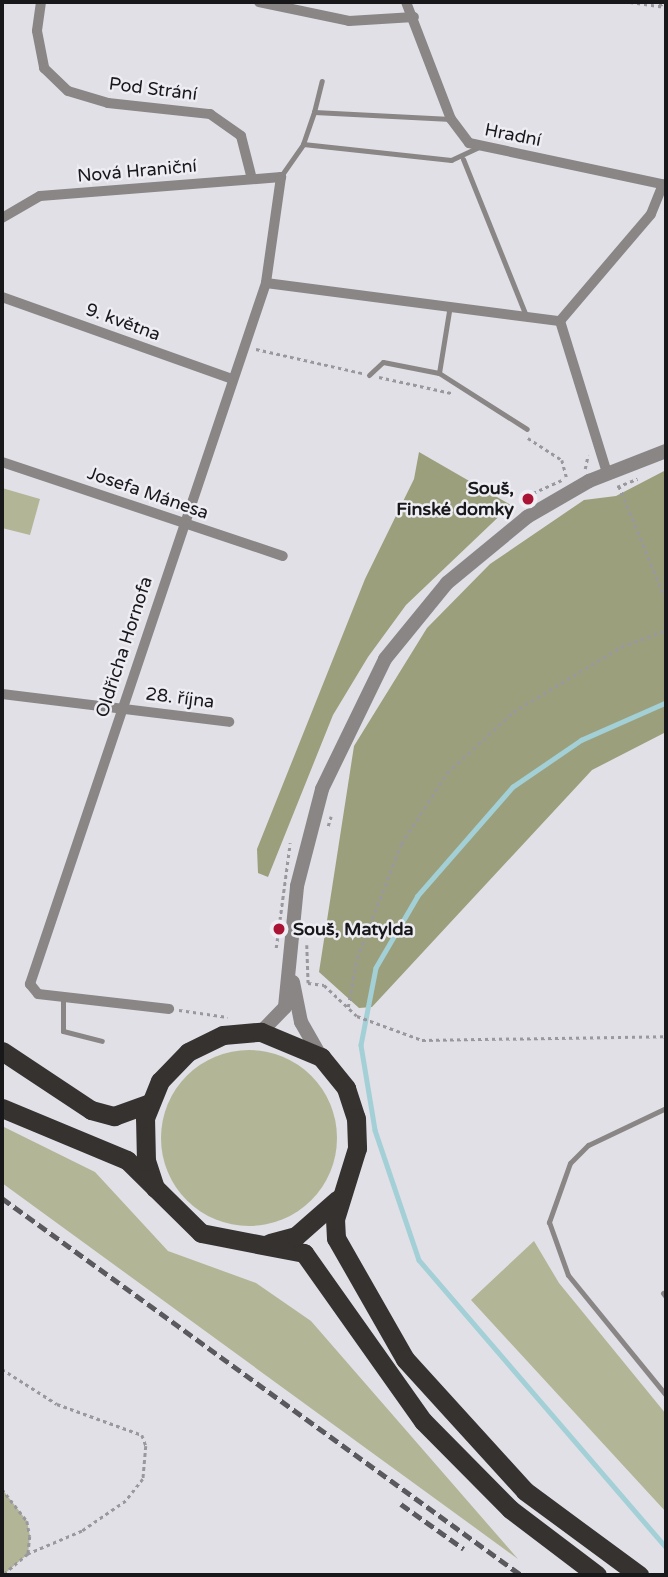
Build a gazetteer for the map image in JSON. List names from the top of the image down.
{
  "streets": {
    "street": [
      "Pod Strání",
      "Hradní",
      "Nová Hraniční",
      "9. května",
      "Josefa Mánesa",
      "Oldřicha Hornofa",
      "28. října"
    ]
  },
  "crossings": [
    ["Pod Strání", "Nová Hraniční"],
    ["Nová Hraniční", "Oldřicha Hornofa"],
    ["9. května", "Oldřicha Hornofa"],
    ["Josefa Mánesa", "Oldřicha Hornofa"],
    ["Oldřicha Hornofa", "28. října"]
  ],
  "places": ["Souš, Finské domky", "Souš, Matylda"]
}
